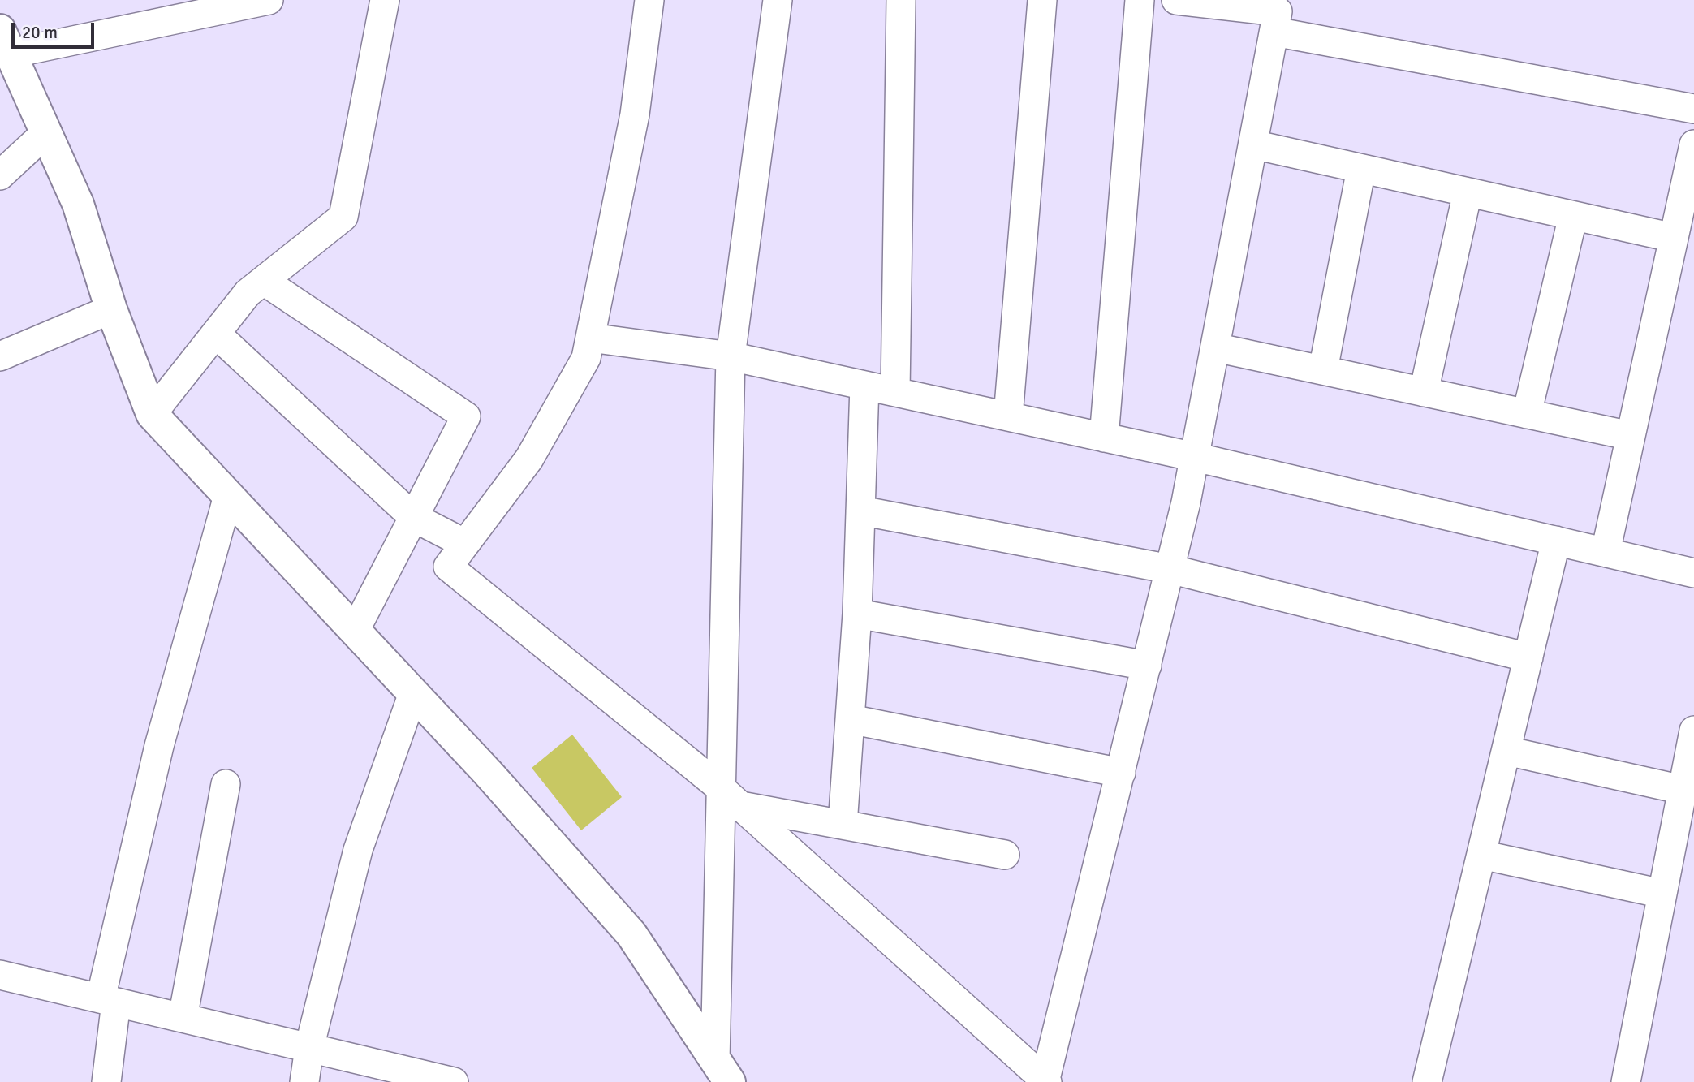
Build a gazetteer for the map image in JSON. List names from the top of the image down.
{
  "scale_bar": "20 m"
}
